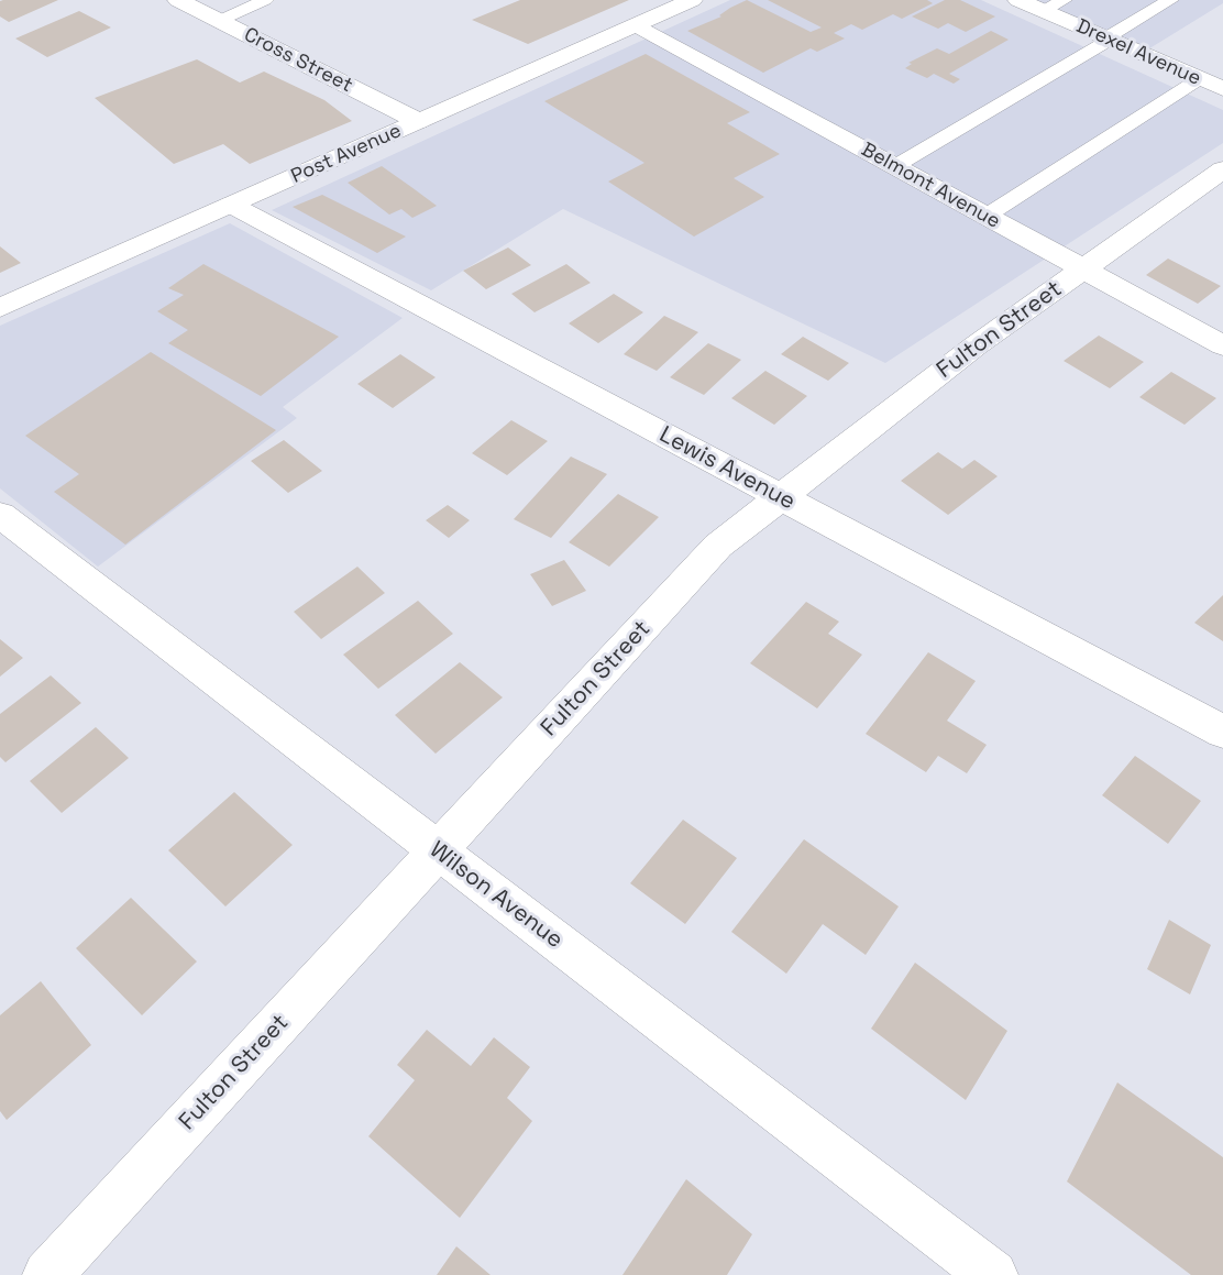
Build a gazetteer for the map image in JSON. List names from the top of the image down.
{
  "streets": {
    "street": [
      "Drexel Avenue",
      "Cross Street",
      "Post Avenue",
      "Belmont Avenue",
      "Fulton Street",
      "Lewis Avenue",
      "Wilson Avenue"
    ]
  },
  "crossings": [
    ["Cross Street", "Post Avenue"],
    ["Post Avenue", "Belmont Avenue"],
    ["Post Avenue", "Lewis Avenue"],
    ["Belmont Avenue", "Fulton Street"],
    ["Fulton Street", "Lewis Avenue"],
    ["Fulton Street", "Wilson Avenue"]
  ]
}
